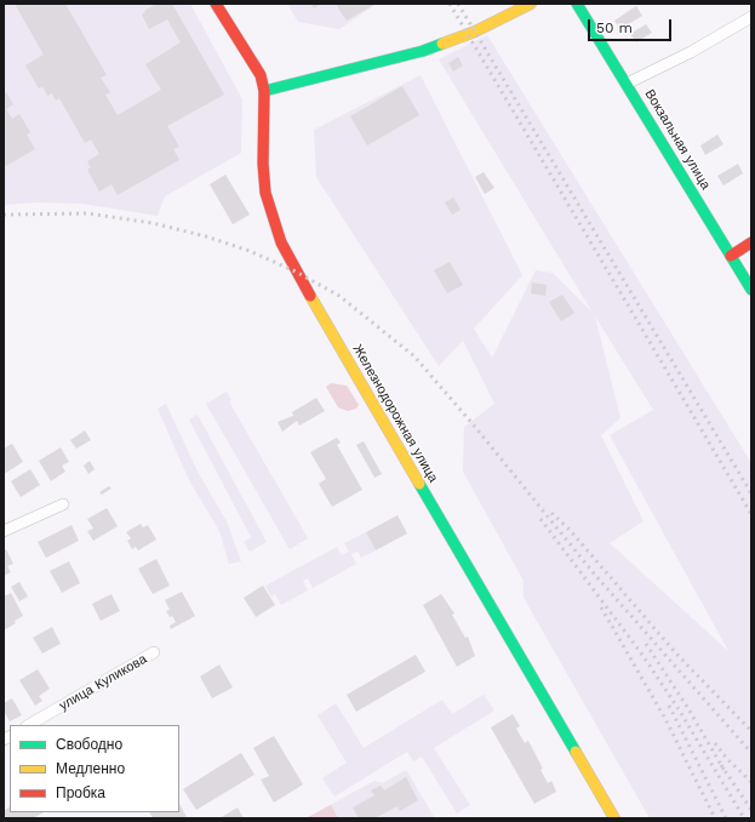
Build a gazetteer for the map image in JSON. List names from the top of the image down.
{
  "streets": {
    "main road": ["Вокзальная улица", "Железнодорожная улица"],
    "street": ["улица Куликова"]
  },
  "legend": ["Свободно", "Медленно", "Пробка"],
  "scale_bar": "50 m"
}
